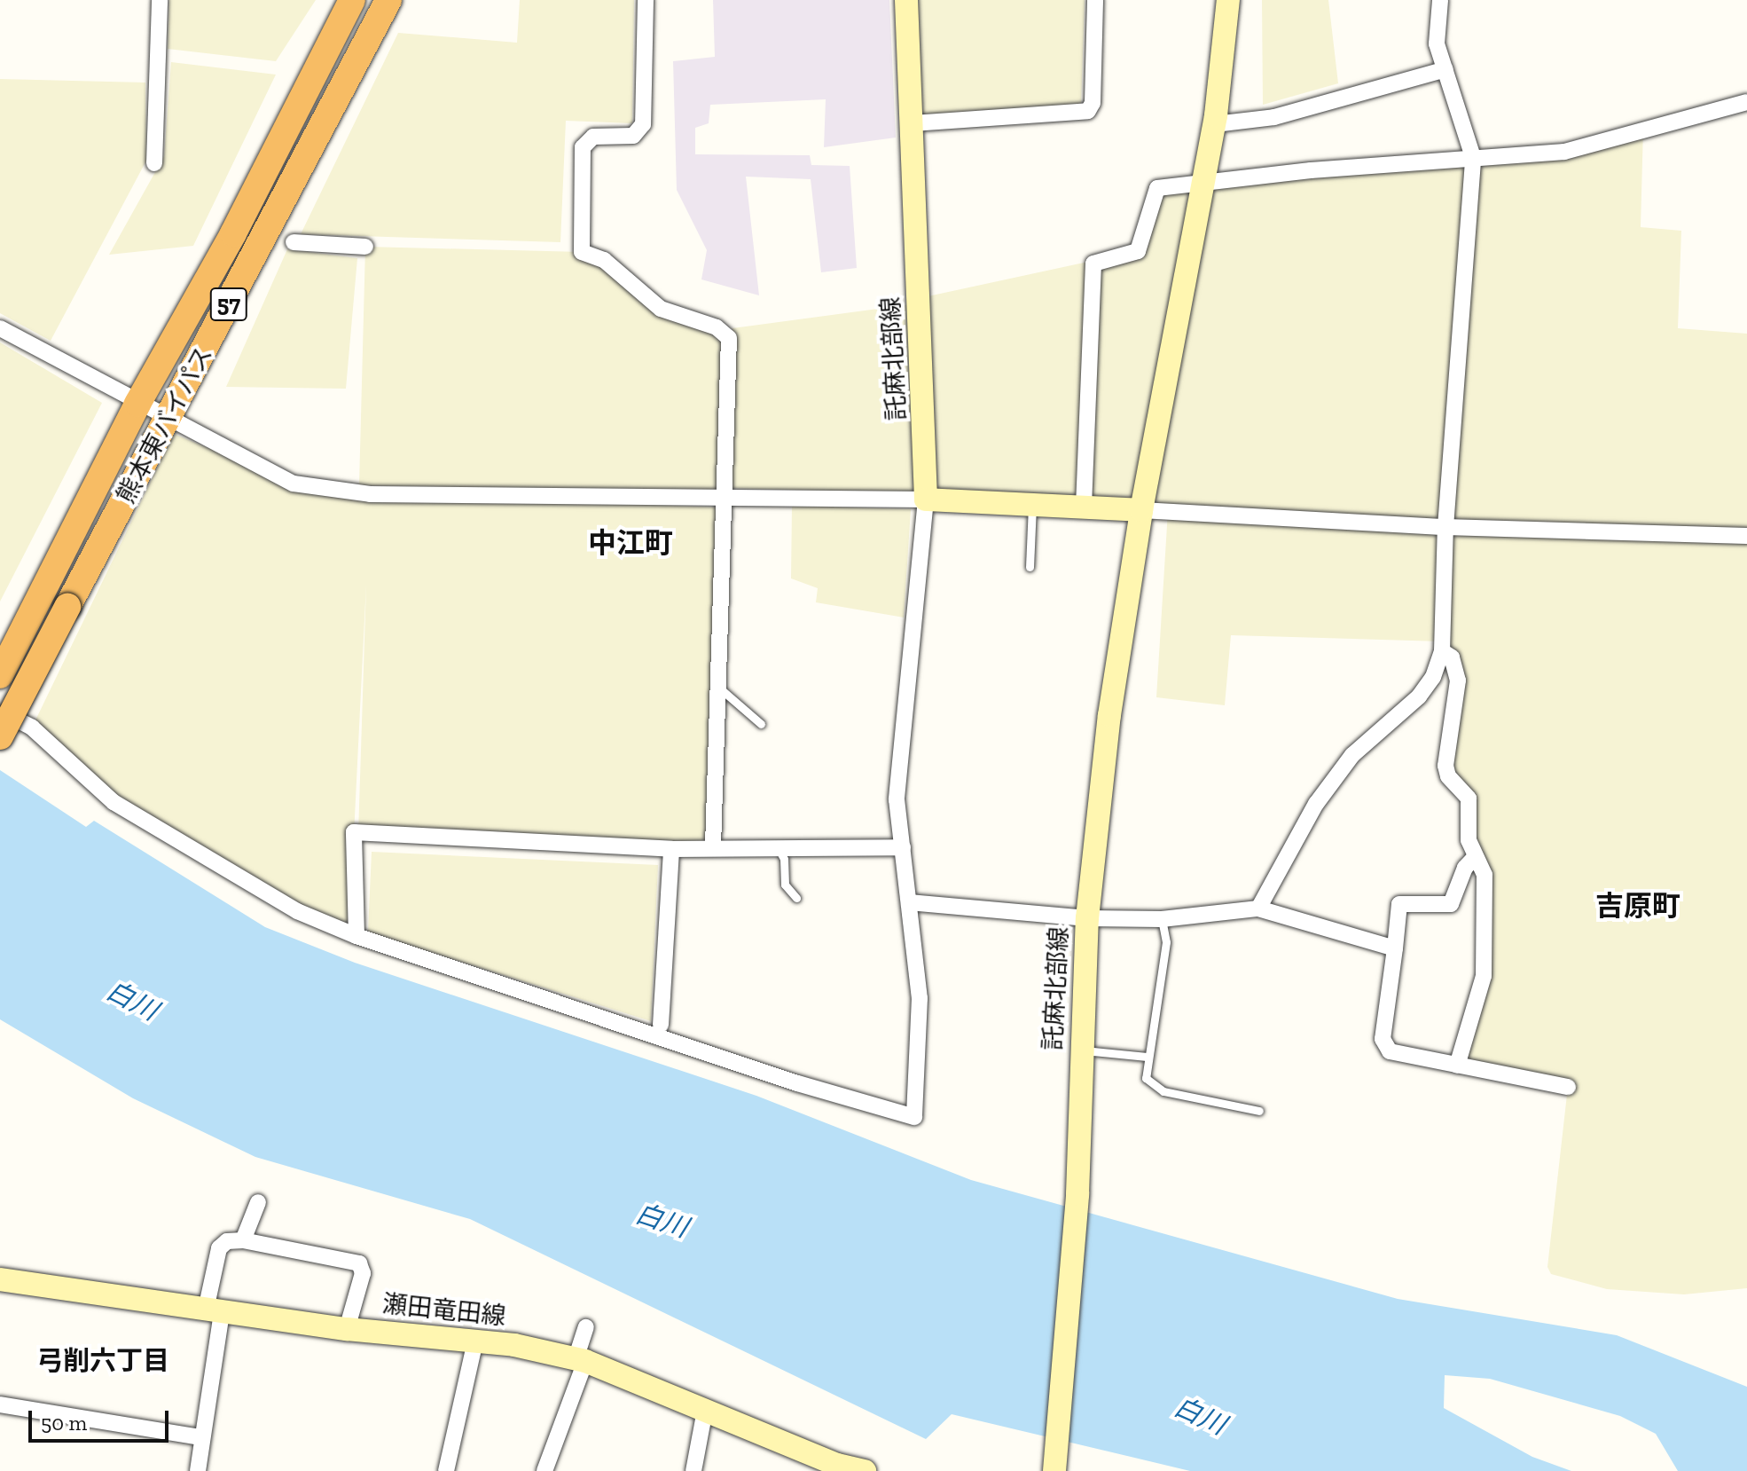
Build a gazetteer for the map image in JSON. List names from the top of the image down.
{
  "streets": {
    "highway": ["57", "熊本東バイパス"],
    "main road": ["託麻北部線", "瀬田竜田線"]
  },
  "districts": ["中江町", "吉原町", "弓削六丁目"],
  "water": ["白川"],
  "scale_bar": "50 m"
}
